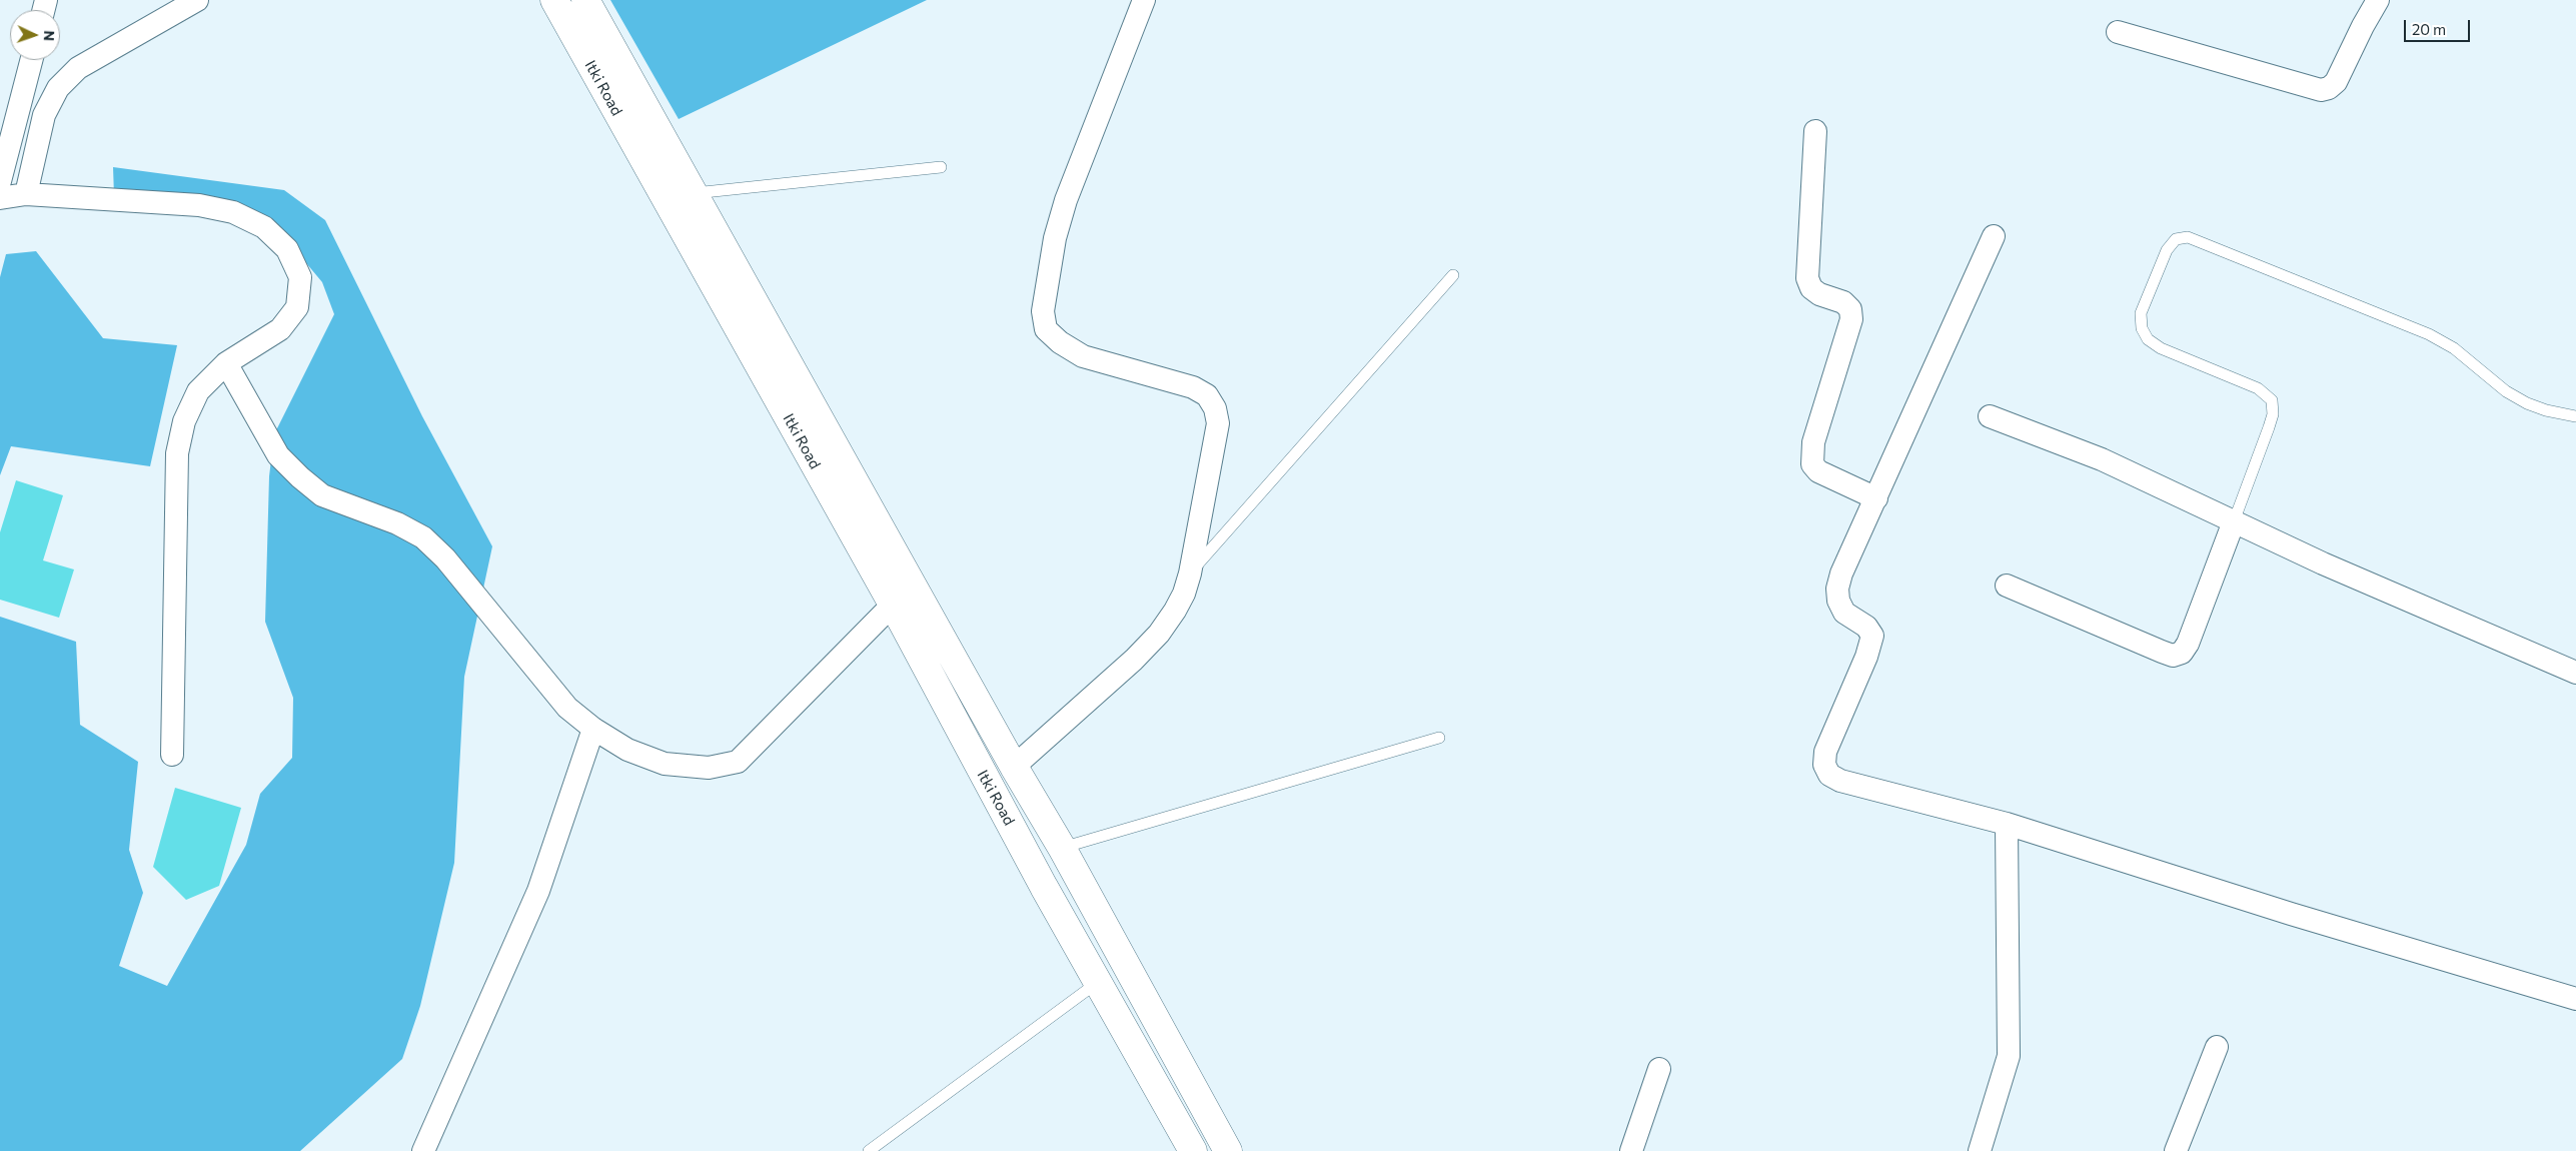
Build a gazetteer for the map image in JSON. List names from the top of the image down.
{
  "streets": {
    "main road": ["Itki Road"]
  },
  "scale_bar": "20 m",
  "north": "right"
}
